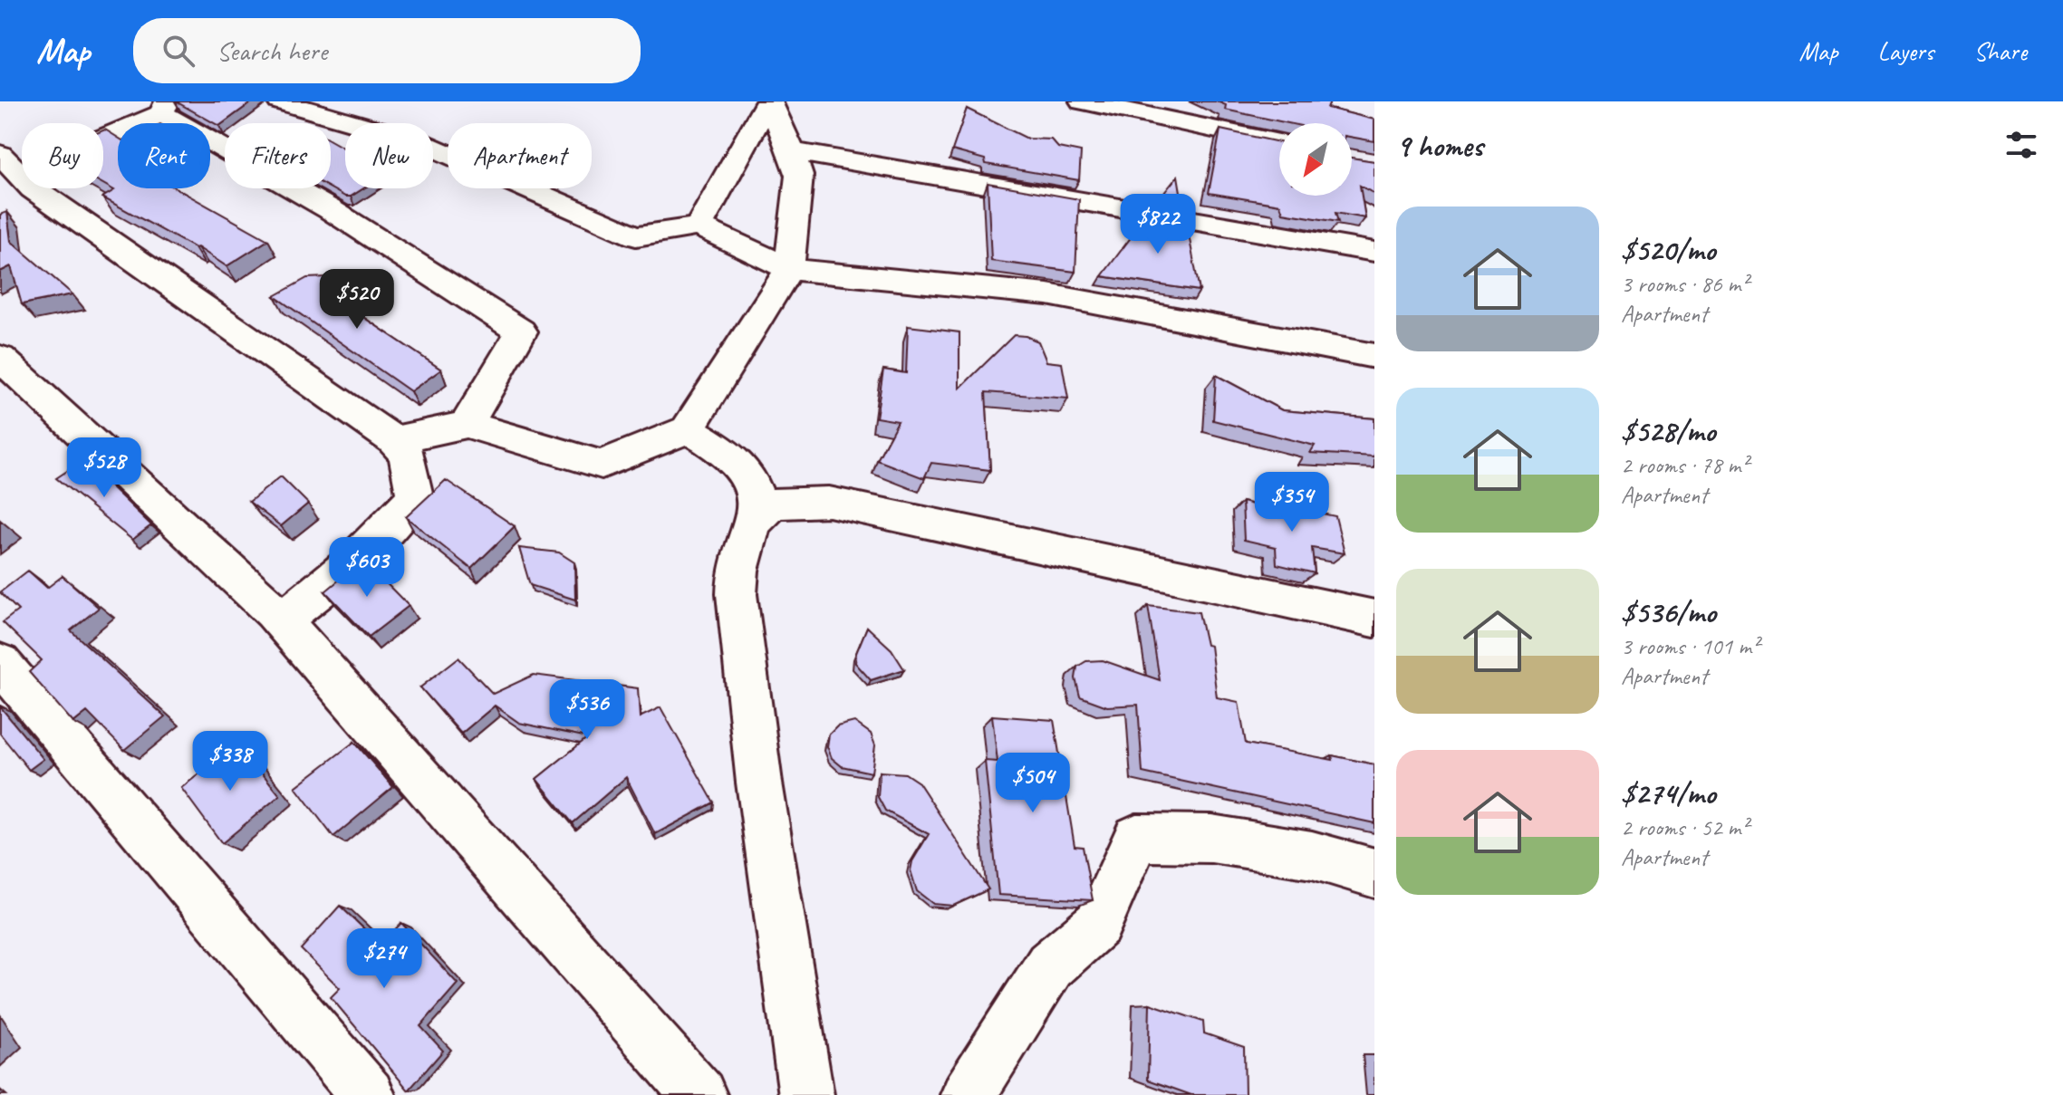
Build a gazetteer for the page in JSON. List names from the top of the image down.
{
  "north": "bottom left",
  "page": {
    "header": "Map",
    "search": "Search here",
    "nav": ["Map", "Layers", "Share"],
    "heading": "9 homes",
    "chip": [
      "Buy",
      "Rent",
      "Filters",
      "New",
      "Apartment"
    ],
    "list": [
      {
        "name": "$520/mo",
        "note": "3 rooms · 86 m² · Apartment"
      },
      {
        "name": "$528/mo",
        "note": "2 rooms · 78 m² · Apartment"
      },
      {
        "name": "$536/mo",
        "note": "3 rooms · 101 m² · Apartment"
      },
      {
        "name": "$274/mo",
        "note": "2 rooms · 52 m² · Apartment"
      }
    ],
    "price": [
      "$822",
      "$520",
      "$528",
      "$354",
      "$603",
      "$536",
      "$338",
      "$504",
      "$274"
    ]
  }
}
